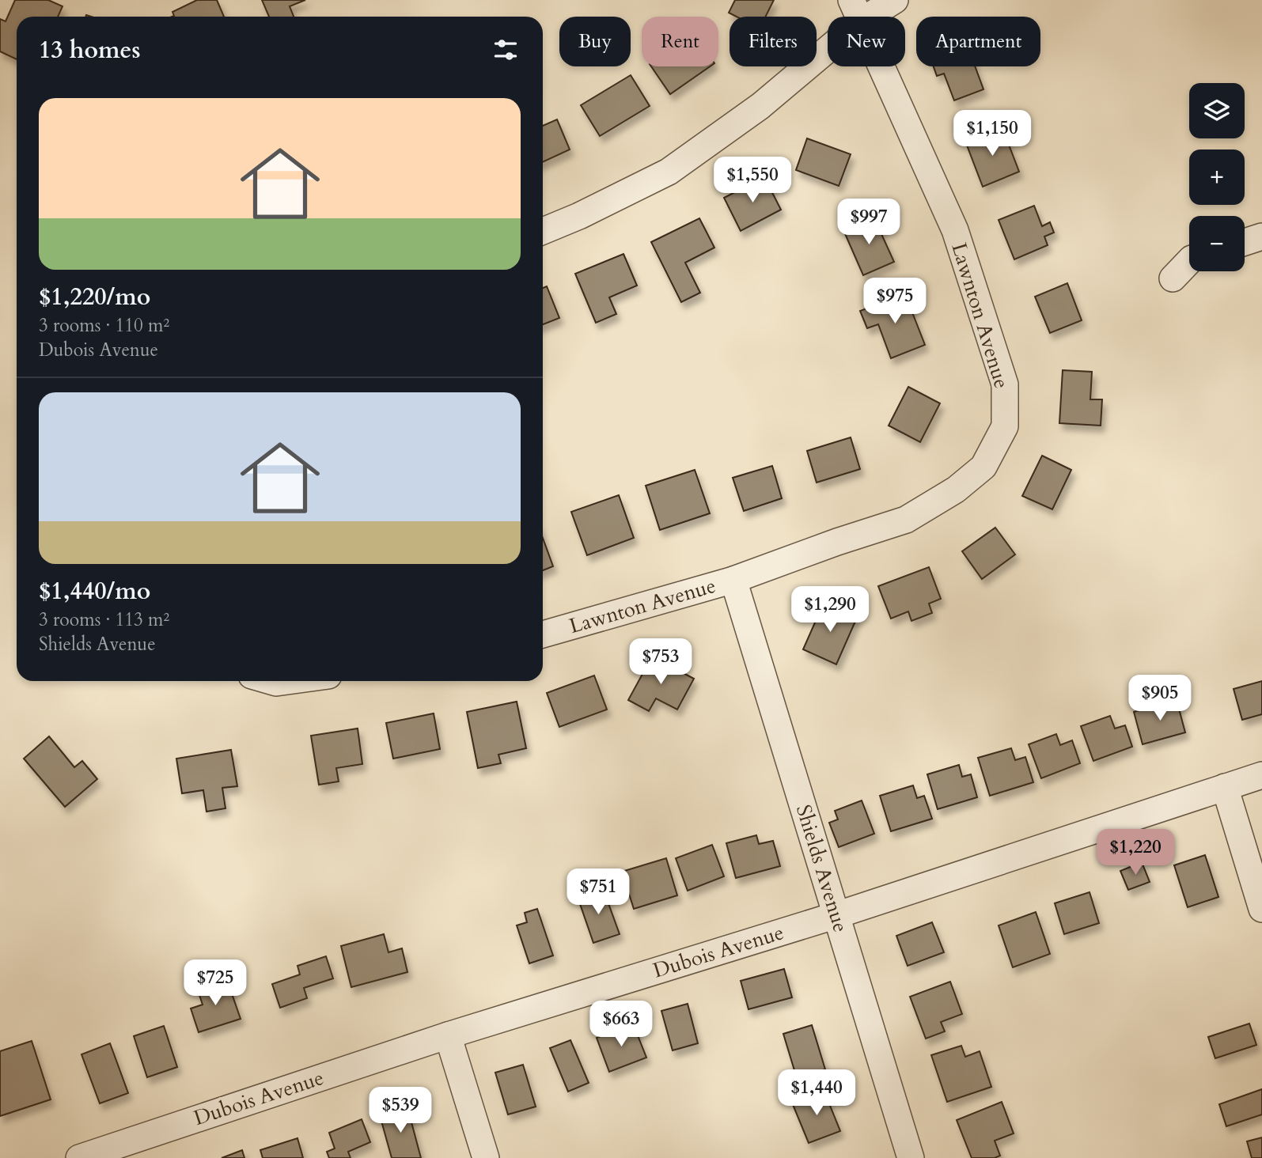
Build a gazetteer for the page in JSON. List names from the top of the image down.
{
  "streets": {
    "street": ["Lawnton Avenue", "Shields Avenue", "Dubois Avenue"]
  },
  "crossings": [
    ["Lawnton Avenue", "Shields Avenue"],
    ["Shields Avenue", "Dubois Avenue"]
  ],
  "page": {
    "chip": [
      "Buy",
      "Rent",
      "Filters",
      "New",
      "Apartment"
    ],
    "heading": "13 homes",
    "map_buttons": ["+", "−"],
    "list": [
      {
        "name": "$1,220/mo",
        "note": "3 rooms · 110 m² · Dubois Avenue"
      },
      {
        "name": "$1,440/mo",
        "note": "3 rooms · 113 m² · Shields Avenue"
      }
    ],
    "price": [
      "$1,150",
      "$1,550",
      "$997",
      "$975",
      "$1,290",
      "$753",
      "$905",
      "$1,220",
      "$751",
      "$725",
      "$663",
      "$1,440",
      "$539"
    ]
  }
}
